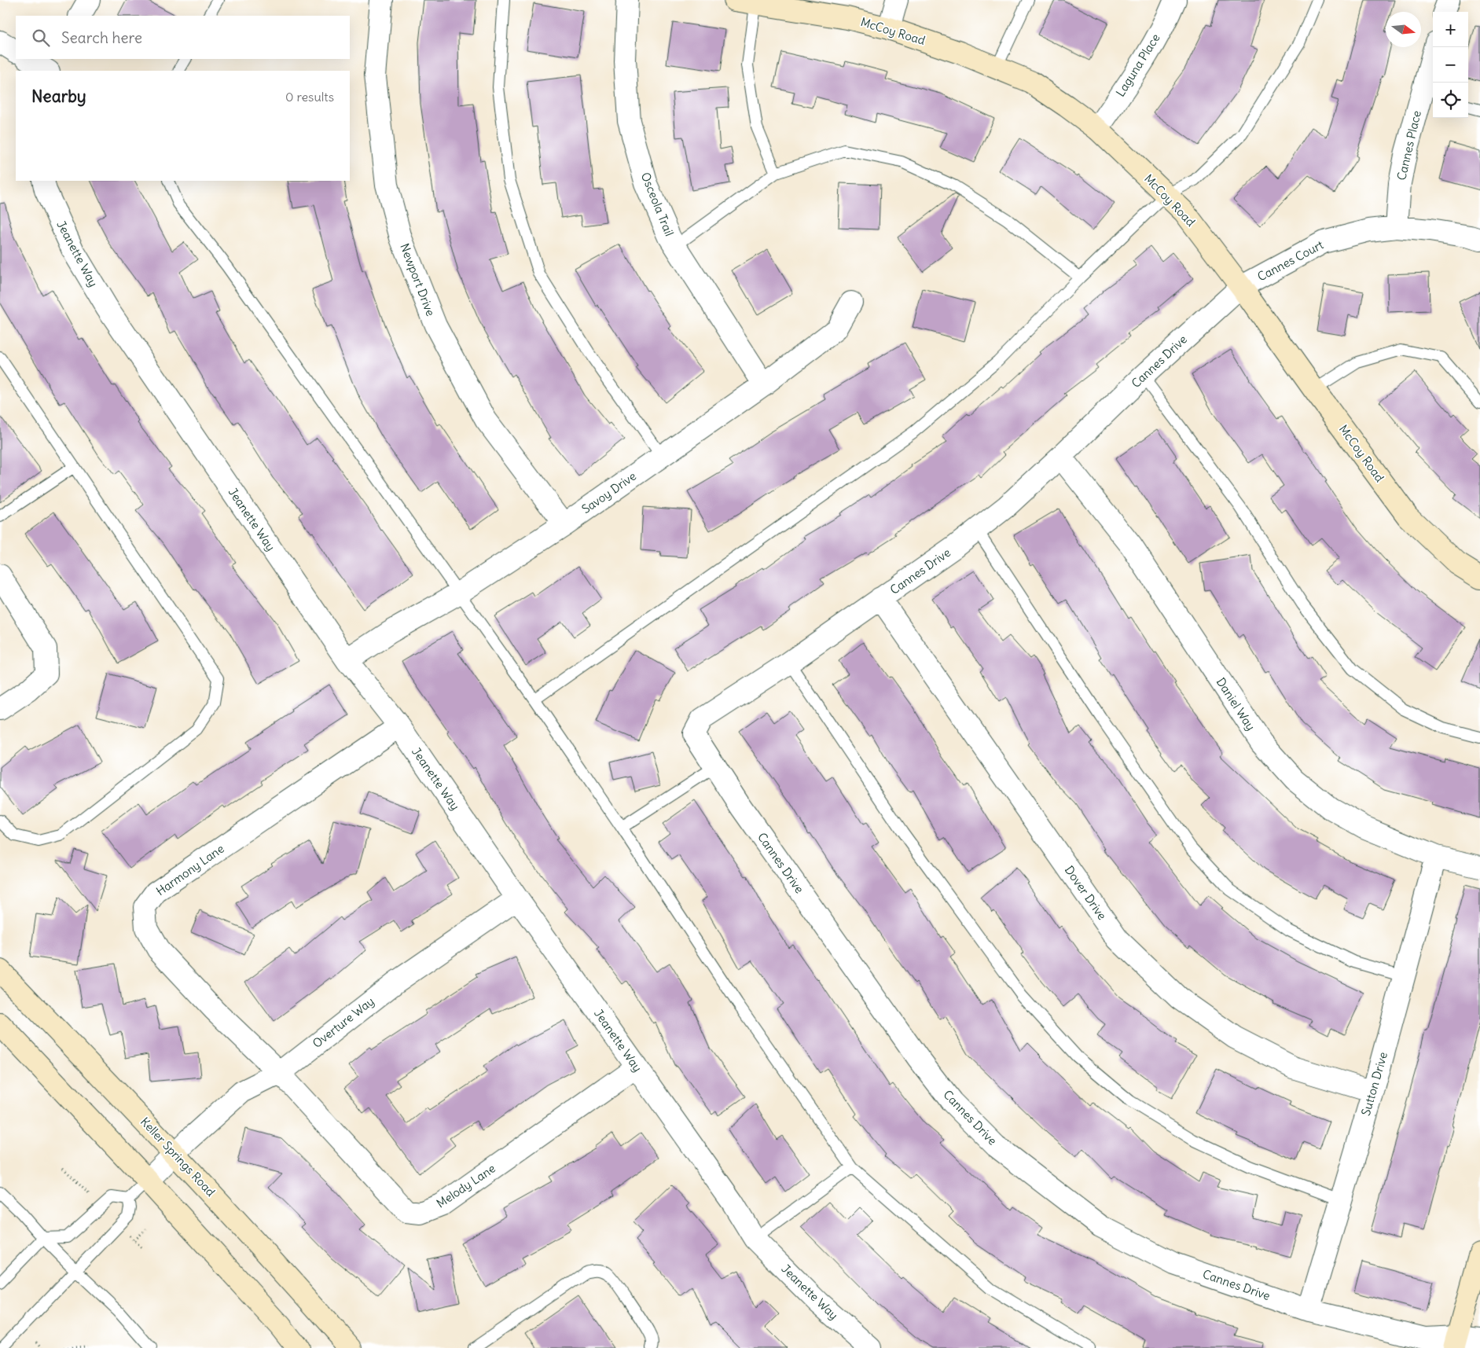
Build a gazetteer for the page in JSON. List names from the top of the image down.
{
  "streets": {
    "street": [
      "McCoy Road",
      "Laguna Place",
      "Cannes Place",
      "Osceola Trail",
      "Jeanette Way",
      "Cannes Court",
      "Newport Drive",
      "Cannes Drive",
      "Savoy Drive",
      "Daniel Way",
      "Harmony Lane",
      "Dover Drive",
      "Overture Way",
      "Sutton Drive",
      "Keller Springs Road",
      "Melody Lane"
    ]
  },
  "crossings": [
    ["McCoy Road", "Laguna Place"],
    ["McCoy Road", "Cannes Court"],
    ["McCoy Road", "Cannes Drive"],
    ["Cannes Place", "Cannes Court"],
    ["Osceola Trail", "Savoy Drive"],
    ["Jeanette Way", "Savoy Drive"],
    ["Jeanette Way", "Harmony Lane"],
    ["Jeanette Way", "Overture Way"],
    ["Jeanette Way", "Melody Lane"],
    ["Cannes Court", "Cannes Drive"],
    ["Newport Drive", "Savoy Drive"],
    ["Cannes Drive", "Daniel Way"],
    ["Cannes Drive", "Dover Drive"],
    ["Cannes Drive", "Sutton Drive"],
    ["Daniel Way", "Sutton Drive"],
    ["Harmony Lane", "Overture Way"],
    ["Harmony Lane", "Melody Lane"],
    ["Dover Drive", "Sutton Drive"],
    ["Overture Way", "Keller Springs Road"],
    ["Overture Way", "Melody Lane"]
  ],
  "north": "right",
  "page": {
    "map_buttons": ["+", "−"],
    "search": "Search here",
    "heading": ["Nearby", "0 results"]
  }
}
